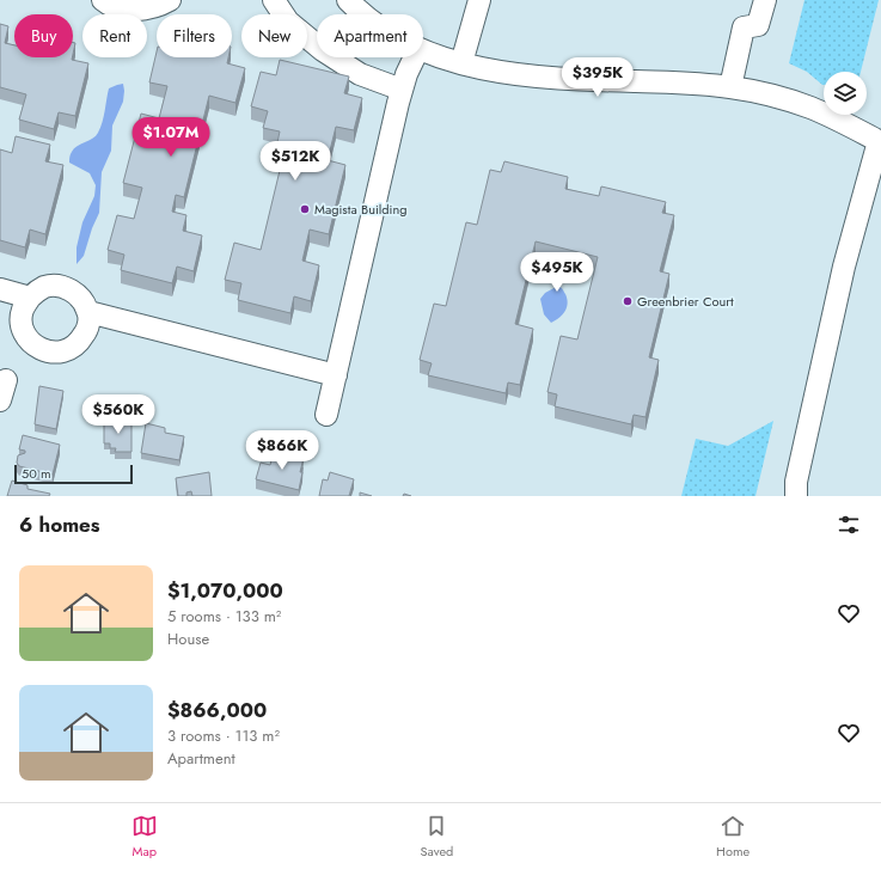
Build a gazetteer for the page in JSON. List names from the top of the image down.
{
  "places": ["Magista Building", "Greenbrier Court"],
  "scale_bar": "50 m",
  "page": {
    "chip": [
      "Buy",
      "Rent",
      "Filters",
      "New",
      "Apartment"
    ],
    "price": [
      "$395K",
      "$1.07M",
      "$512K",
      "$495K",
      "$560K",
      "$866K"
    ],
    "scale": "50 m",
    "heading": "6 homes",
    "list": [
      {
        "name": "$1,070,000",
        "note": "5 rooms · 133 m² · House"
      },
      {
        "name": "$866,000",
        "note": "3 rooms · 113 m² · Apartment"
      }
    ],
    "tabs": ["Map", "Saved", "Home"]
  }
}
